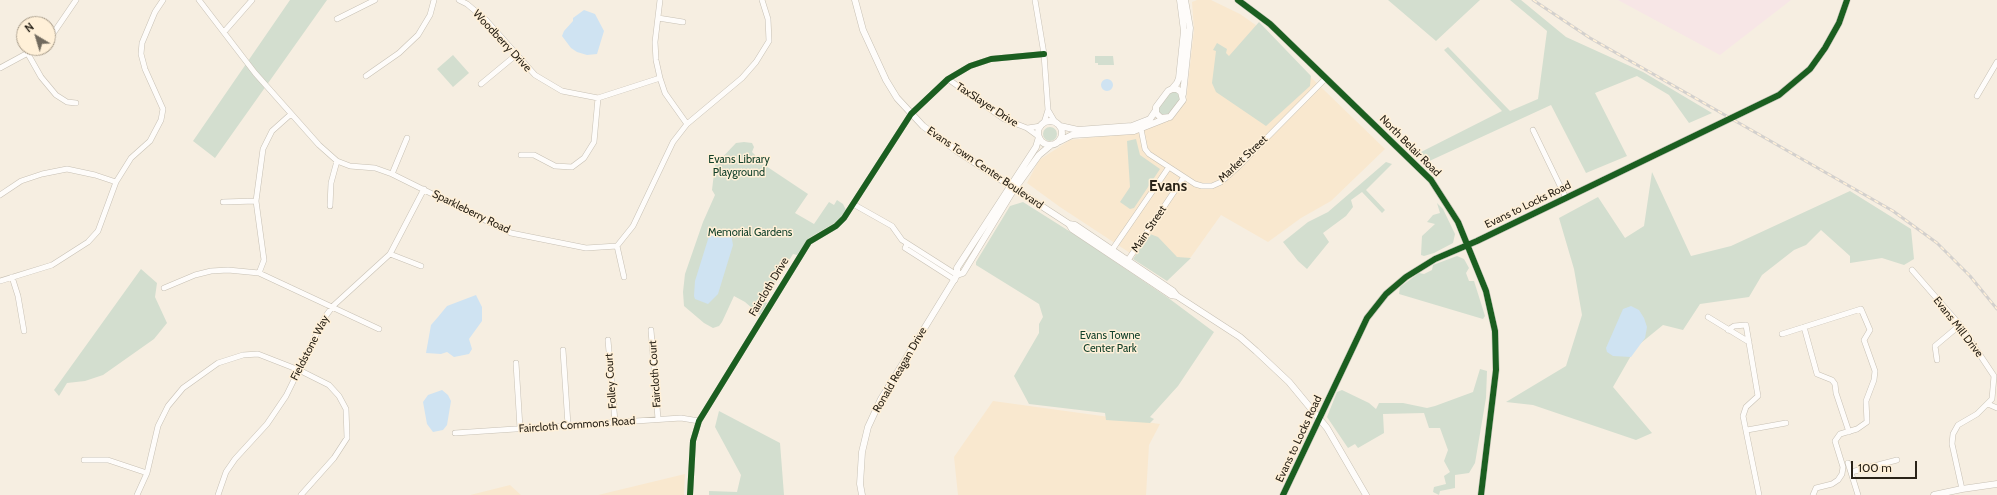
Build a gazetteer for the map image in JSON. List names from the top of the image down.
{
  "streets": {
    "street": [
      "Woodberry Drive",
      "TaxSlayer Drive",
      "North Belair Road",
      "Market Street",
      "Evans Town Center Boulevard",
      "Evans to Locks Road",
      "Sparkleberry Road",
      "Main Street",
      "Faircloth Drive",
      "Evans Mill Drive",
      "Fieldstone Way",
      "Ronald Reagan Drive",
      "Faircloth Court",
      "Folley Court",
      "Faircloth Commons Road"
    ]
  },
  "crossings": [
    ["TaxSlayer Drive", "Faircloth Drive"],
    ["TaxSlayer Drive", "Ronald Reagan Drive"],
    ["North Belair Road", "Market Street"],
    ["North Belair Road", "Evans to Locks Road"],
    ["Market Street", "Main Street"],
    ["Market Street", "Ronald Reagan Drive"],
    ["Evans Town Center Boulevard", "Evans to Locks Road"],
    ["Evans Town Center Boulevard", "Main Street"],
    ["Evans Town Center Boulevard", "Faircloth Drive"],
    ["Evans Town Center Boulevard", "Ronald Reagan Drive"],
    ["Sparkleberry Road", "Fieldstone Way"],
    ["Faircloth Drive", "Faircloth Commons Road"],
    ["Faircloth Court", "Faircloth Commons Road"],
    ["Folley Court", "Faircloth Commons Road"]
  ],
  "districts": ["Evans"],
  "parks": ["Evans Library Playground", "Memorial Gardens", "Evans Towne Center Park"],
  "scale_bar": "100 m",
  "north": "top left"
}
